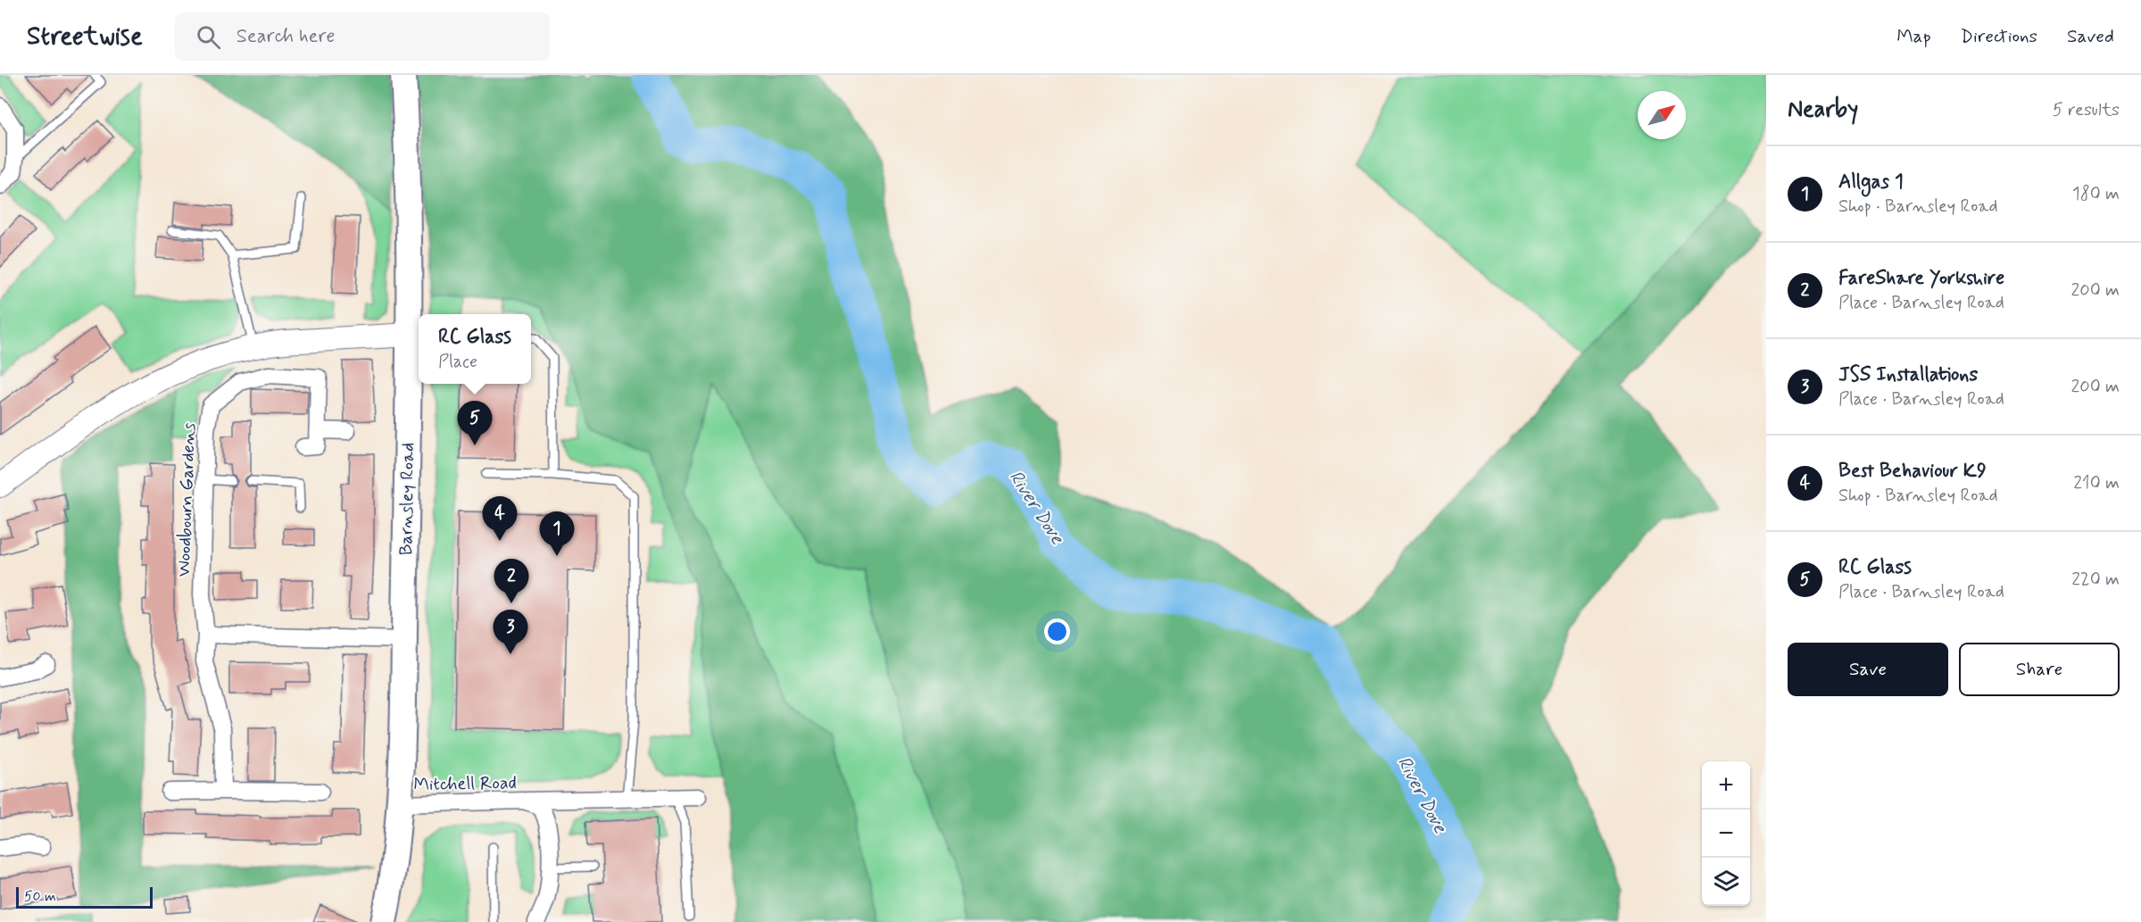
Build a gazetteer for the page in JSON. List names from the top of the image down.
{
  "streets": {
    "main road": ["Barnsley Road"],
    "street": ["Woodbourn Gardens", "Mitchell Road"]
  },
  "crossings": [
    ["Barnsley Road", "Mitchell Road"]
  ],
  "water": ["River Dove"],
  "scale_bar": "50 m",
  "north": "top right",
  "page": {
    "header": "Streetwise",
    "search": "Search here",
    "nav": ["Map", "Directions", "Saved"],
    "heading": ["Nearby", "5 results"],
    "list": [
      {
        "mark": "1",
        "name": "Allgas 1",
        "note": "Shop · Barnsley Road",
        "value": "180 m"
      },
      {
        "mark": "2",
        "name": "FareShare Yorkshire",
        "note": "Place · Barnsley Road",
        "value": "200 m"
      },
      {
        "mark": "3",
        "name": "JSS Installations",
        "note": "Place · Barnsley Road",
        "value": "200 m"
      },
      {
        "mark": "4",
        "name": "Best Behaviour K9",
        "note": "Shop · Barnsley Road",
        "value": "210 m"
      },
      {
        "mark": "5",
        "name": "RC Glass",
        "note": "Place · Barnsley Road",
        "value": "220 m"
      }
    ],
    "popup": ["RC Glass", "Place"],
    "pins": [
      "5",
      "4",
      "1",
      "2",
      "3"
    ],
    "buttons": ["Save", "Share"],
    "map_buttons": ["+", "−"],
    "scale": "50 m"
  }
}
